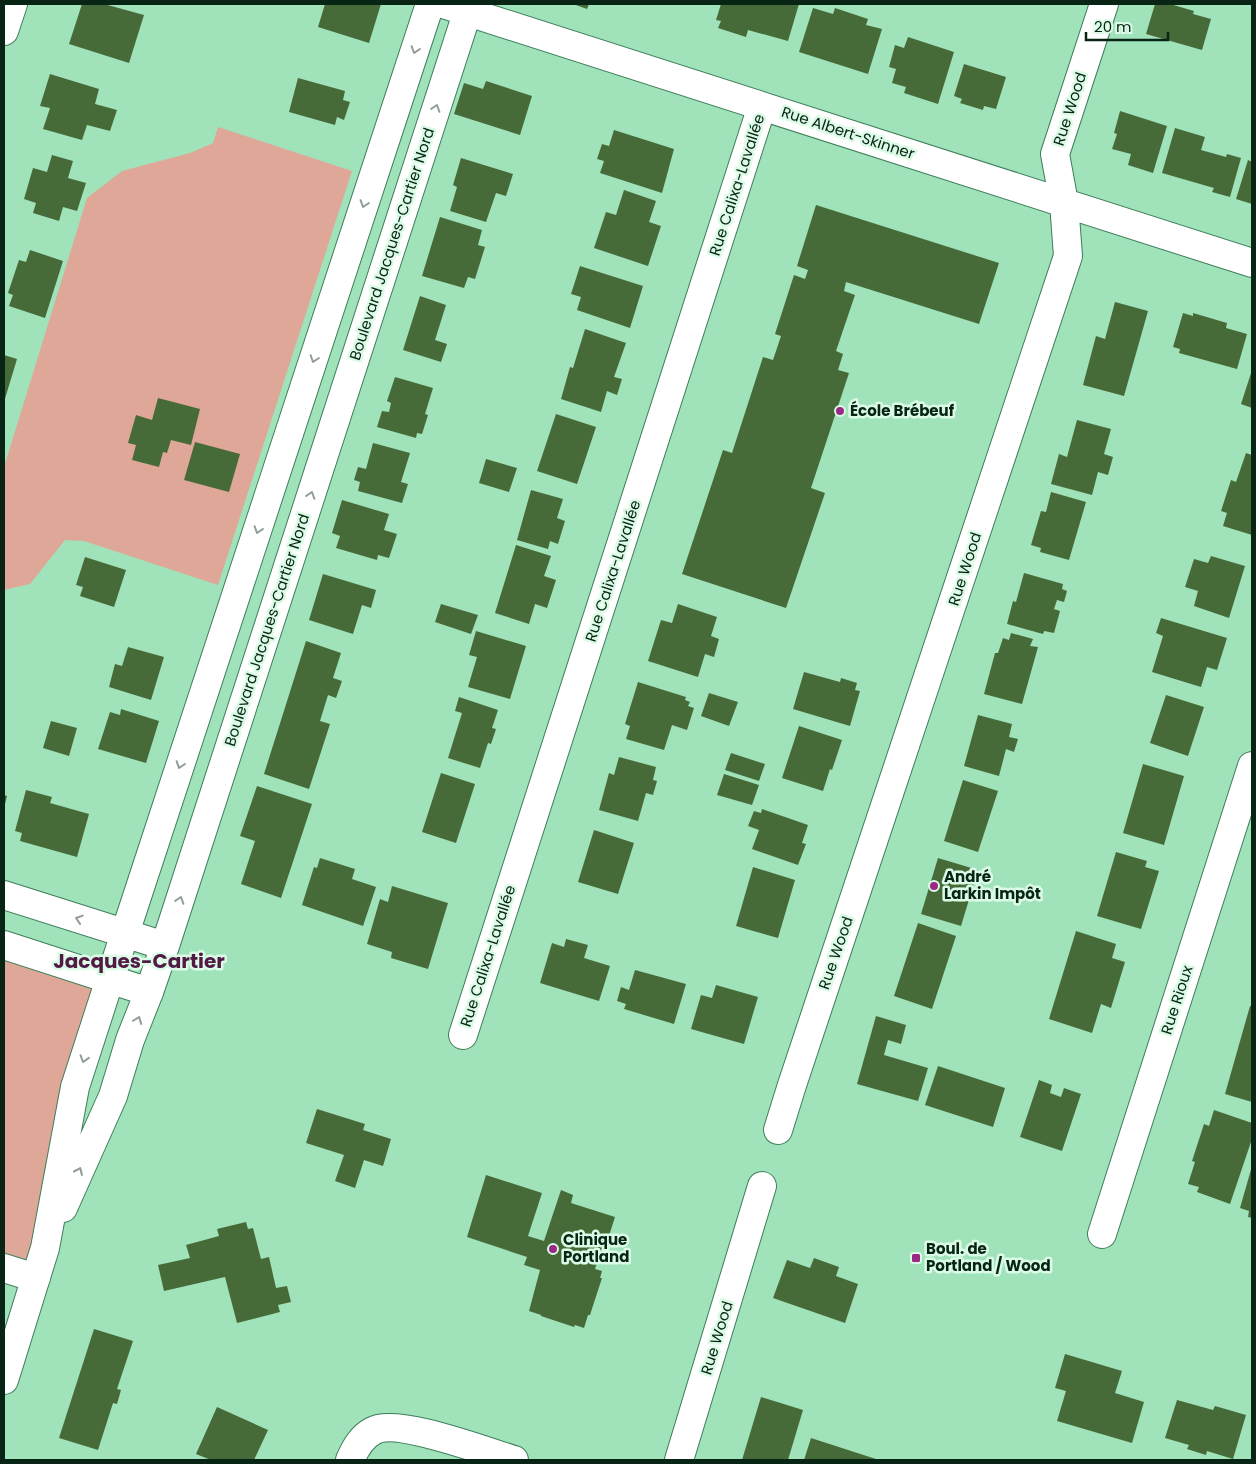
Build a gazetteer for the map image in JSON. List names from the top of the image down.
{
  "streets": {
    "street": [
      "Rue Wood",
      "Rue Albert-Skinner",
      "Rue Calixa-Lavallée",
      "Boulevard Jacques-Cartier Nord",
      "Rue Rioux"
    ]
  },
  "crossings": [
    ["Rue Wood", "Rue Albert-Skinner"],
    ["Rue Albert-Skinner", "Rue Calixa-Lavallée"],
    ["Rue Albert-Skinner", "Boulevard Jacques-Cartier Nord"]
  ],
  "districts": ["Jacques-Cartier"],
  "places": {
    "other": ["École Brébeuf", "André Larkin Impôt", "Clinique Portland"],
    "transit": ["Boul. de Portland / Wood"]
  },
  "scale_bar": "20 m"
}
